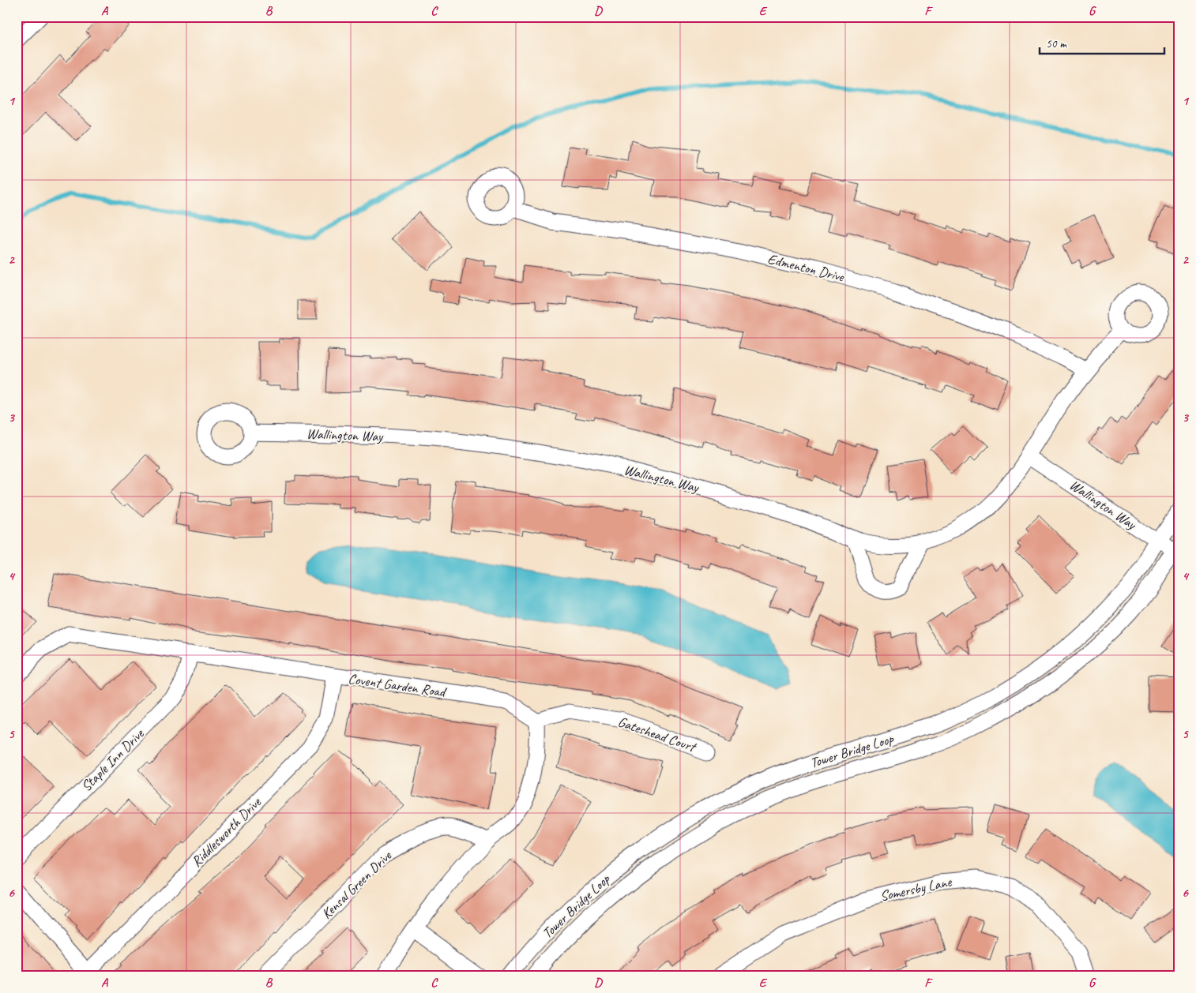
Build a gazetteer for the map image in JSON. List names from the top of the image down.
{
  "streets": {
    "street": [
      "Edmenton Drive",
      "Wallington Way",
      "Covent Garden Road",
      "Gateshead Court",
      "Tower Bridge Loop",
      "Staple Inn Drive",
      "Riddlesworth Drive",
      "Kensal Green Drive",
      "Somersby Lane"
    ]
  },
  "crossings": [
    ["Edmenton Drive", "Wallington Way"],
    ["Wallington Way", "Tower Bridge Loop"],
    ["Covent Garden Road", "Gateshead Court"],
    ["Covent Garden Road", "Staple Inn Drive"],
    ["Covent Garden Road", "Riddlesworth Drive"]
  ],
  "scale_bar": "50 m",
  "grid": {
    "columns": [
      "A",
      "B",
      "C",
      "D",
      "E",
      "F",
      "G"
    ],
    "rows": [
      "1",
      "2",
      "3",
      "4",
      "5",
      "6"
    ]
  }
}
